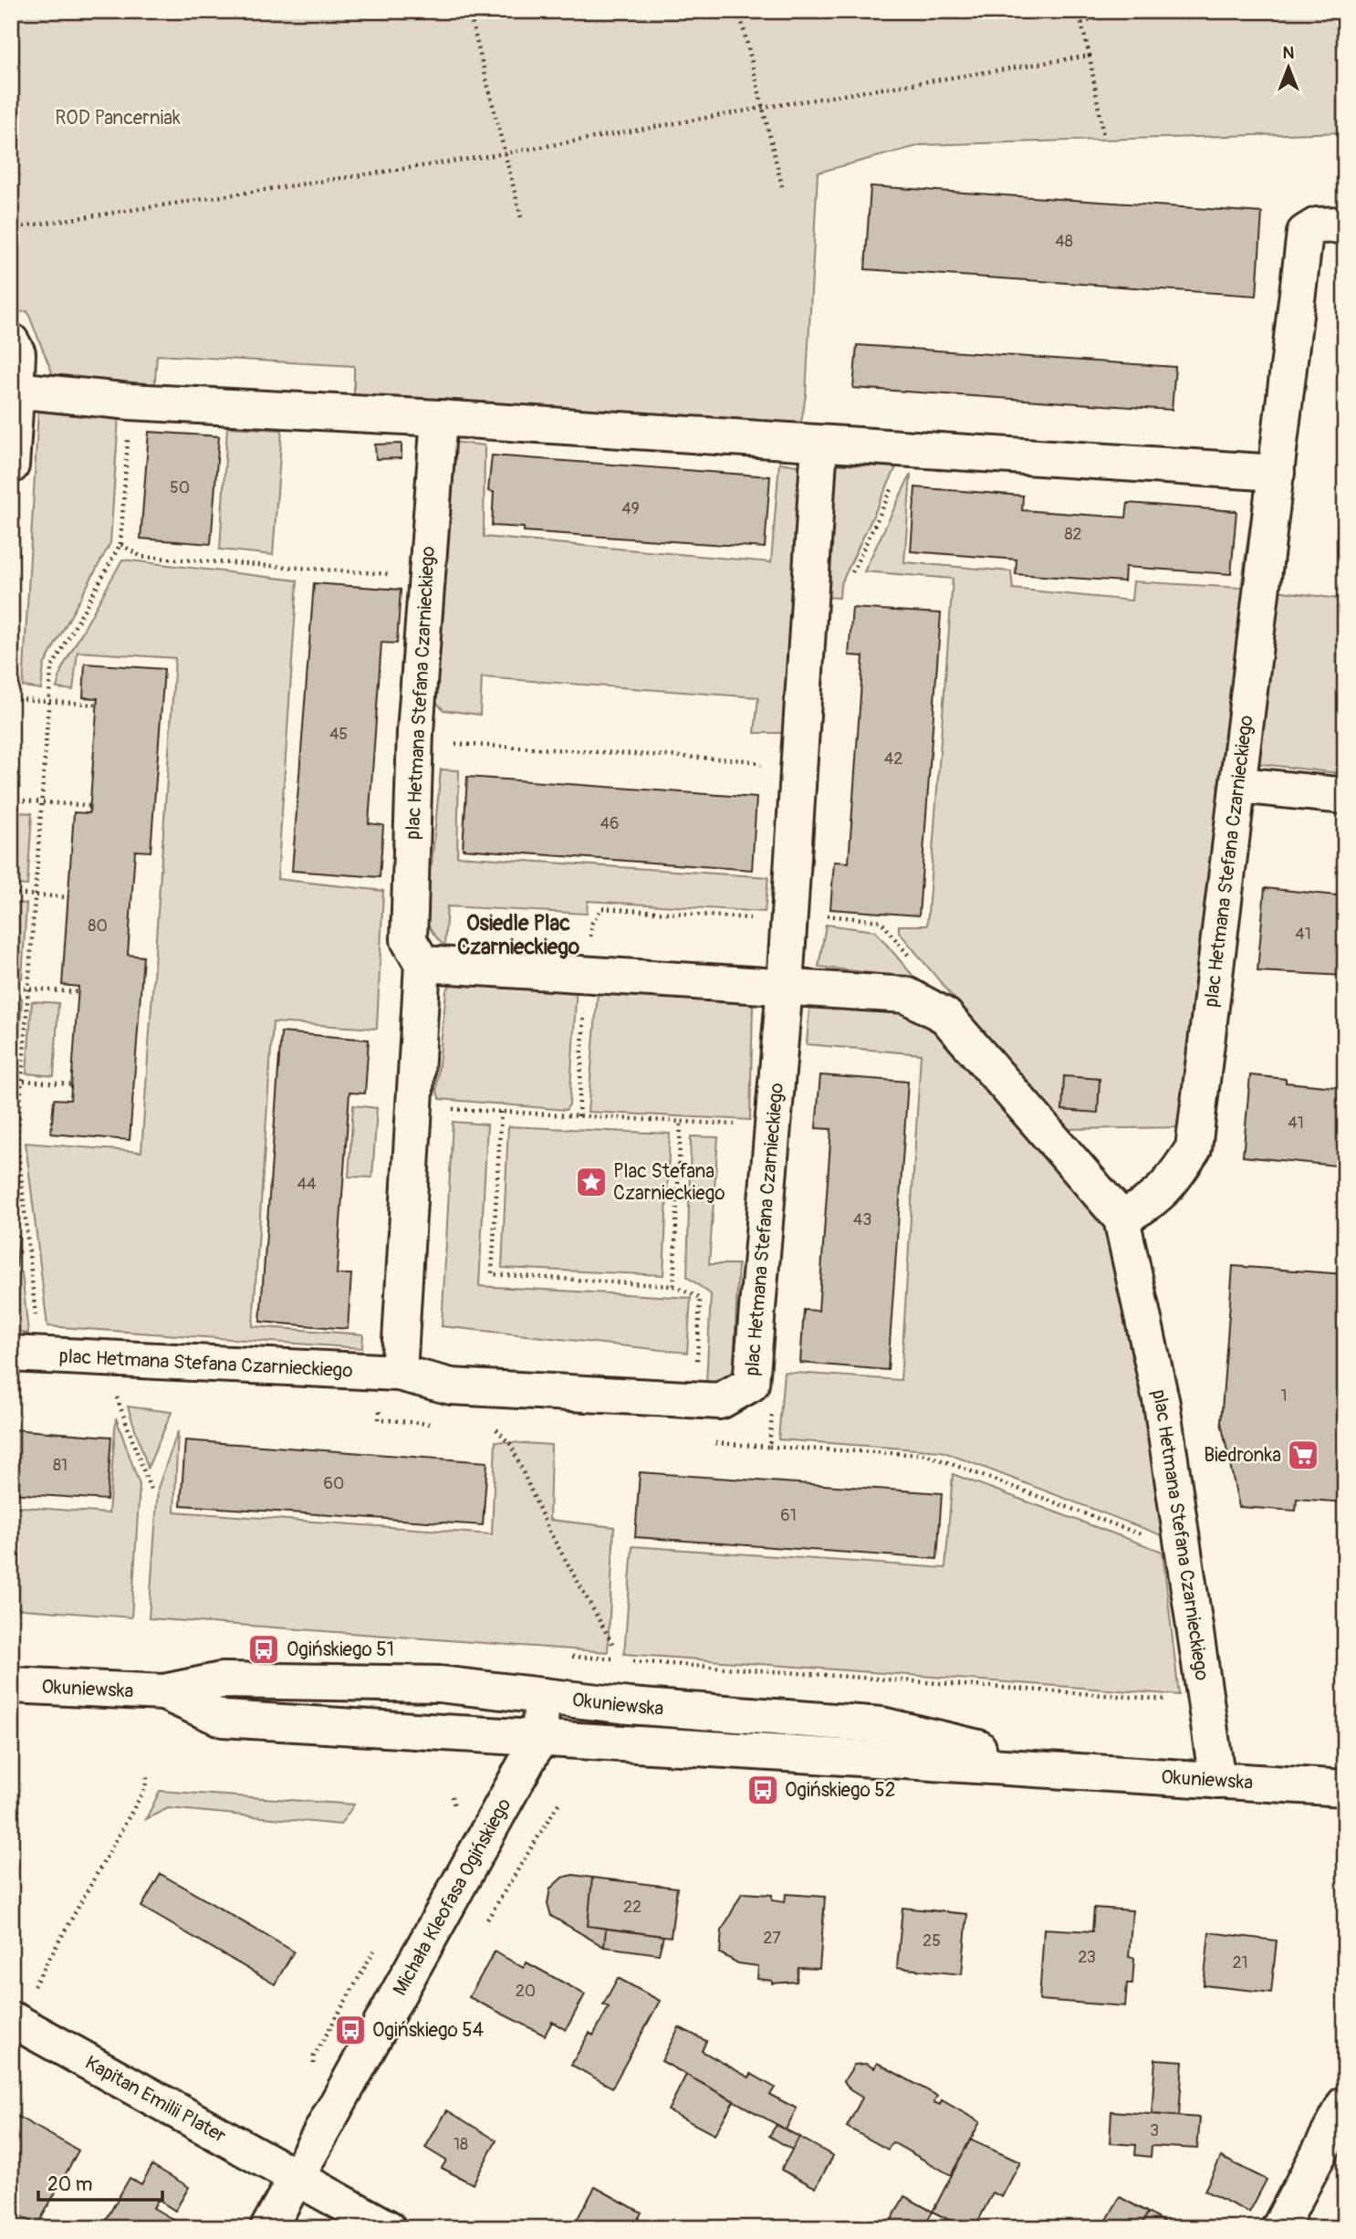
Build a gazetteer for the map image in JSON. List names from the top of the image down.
{
  "streets": {
    "street": [
      "plac Hetmana Stefana Czarnieckiego",
      "Okuniewska",
      "Michała Kleofasa Ogińskiego",
      "Kapitan Emilii Plater"
    ]
  },
  "crossings": [
    ["plac Hetmana Stefana Czarnieckiego", "Okuniewska"],
    ["Okuniewska", "Michała Kleofasa Ogińskiego"],
    ["Michała Kleofasa Ogińskiego", "Kapitan Emilii Plater"]
  ],
  "districts": ["Osiedle Plac Czarnieckiego"],
  "parks": ["ROD Pancerniak"],
  "places": {
    "place": ["Plac Stefana Czarnieckiego"],
    "supermarket": ["Biedronka"],
    "bus stop": ["Ogińskiego 51", "Ogińskiego 52", "Ogińskiego 54"]
  },
  "house_numbers": [
    "48",
    "50",
    "49",
    "82",
    "45",
    "42",
    "46",
    "80",
    "41",
    "41",
    "44",
    "43",
    "1",
    "81",
    "60",
    "61",
    "22",
    "27",
    "25",
    "23",
    "21",
    "20",
    "3",
    "18"
  ],
  "scale_bar": "20 m",
  "north": "top"
}
